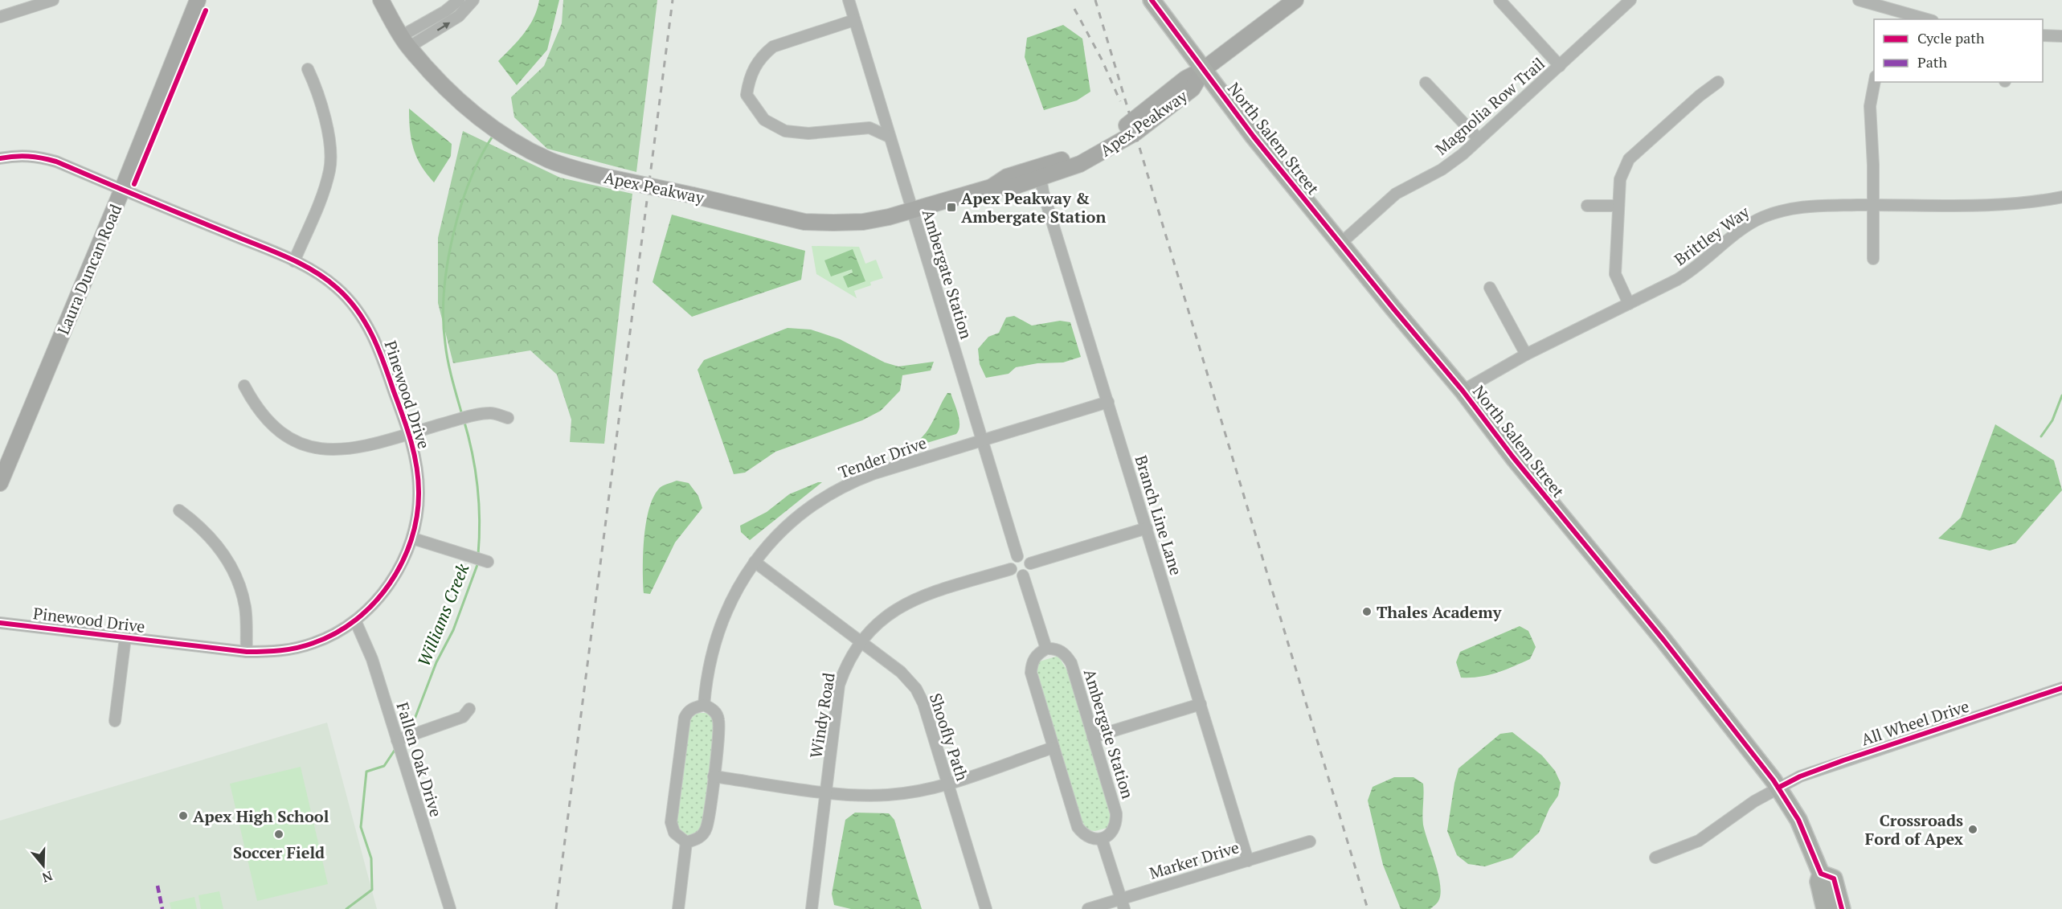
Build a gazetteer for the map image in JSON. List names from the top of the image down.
{
  "streets": {
    "main road": ["Apex Peakway", "North Salem Street", "Laura Duncan Road"],
    "street": [
      "Magnolia Row Trail",
      "Brittley Way",
      "Ambergate Station",
      "Pinewood Drive",
      "Tender Drive",
      "Branch Line Lane",
      "Windy Road",
      "All Wheel Drive",
      "Shoofly Path",
      "Fallen Oak Drive",
      "Marker Drive"
    ]
  },
  "crossings": [
    ["Magnolia Row Trail", "North Salem Street"],
    ["Apex Peakway", "North Salem Street"],
    ["Apex Peakway", "Ambergate Station"],
    ["Apex Peakway", "Branch Line Lane"],
    ["North Salem Street", "Brittley Way"],
    ["North Salem Street", "All Wheel Drive"],
    ["Laura Duncan Road", "Pinewood Drive"],
    ["Ambergate Station", "Tender Drive"],
    ["Ambergate Station", "Windy Road"],
    ["Pinewood Drive", "Fallen Oak Drive"],
    ["Tender Drive", "Branch Line Lane"],
    ["Tender Drive", "Shoofly Path"],
    ["Branch Line Lane", "Marker Drive"],
    ["Windy Road", "Shoofly Path"]
  ],
  "water": ["Williams Creek"],
  "places": {
    "transit": ["Apex Peakway & Ambergate Station"],
    "other": [
      "Thales Academy",
      "Apex High School",
      "Crossroads Ford of Apex",
      "Soccer Field"
    ]
  },
  "legend": ["Cycle path", "Path"],
  "north": "bottom"
}
